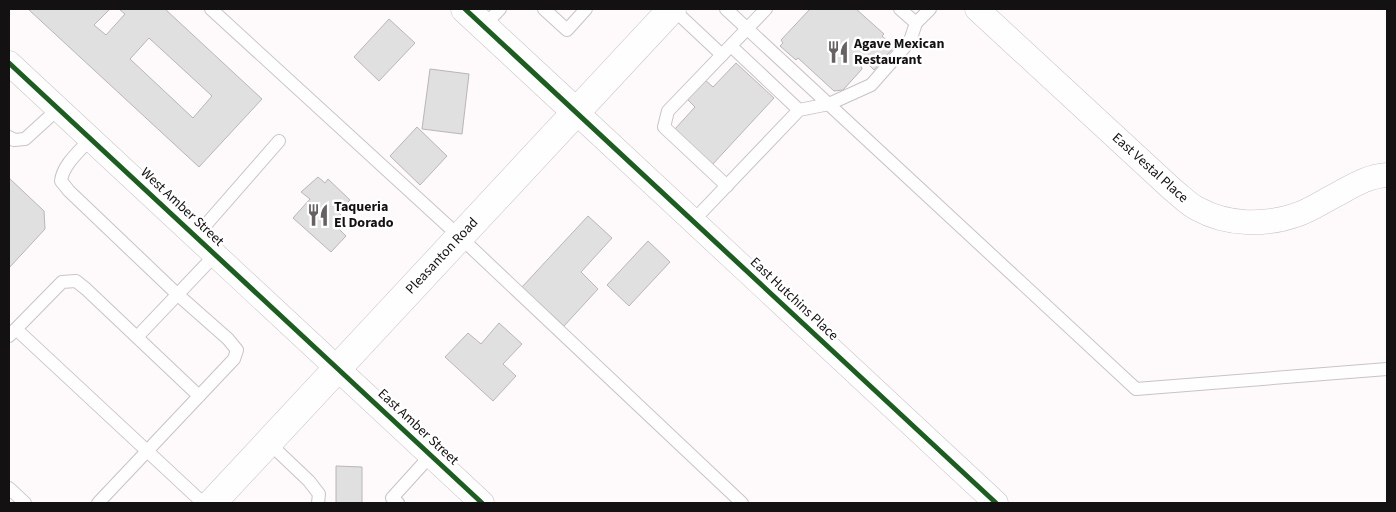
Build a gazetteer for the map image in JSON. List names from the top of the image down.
{
  "streets": {
    "main road": ["Pleasanton Road"],
    "street": [
      "East Vestal Place",
      "West Amber Street",
      "East Hutchins Place",
      "East Amber Street"
    ]
  },
  "crossings": [
    ["West Amber Street", "Pleasanton Road"],
    ["West Amber Street", "East Amber Street"],
    ["Pleasanton Road", "East Hutchins Place"],
    ["Pleasanton Road", "East Amber Street"]
  ],
  "places": {
    "restaurant": ["Agave Mexican Restaurant", "Taqueria El Dorado"]
  }
}
